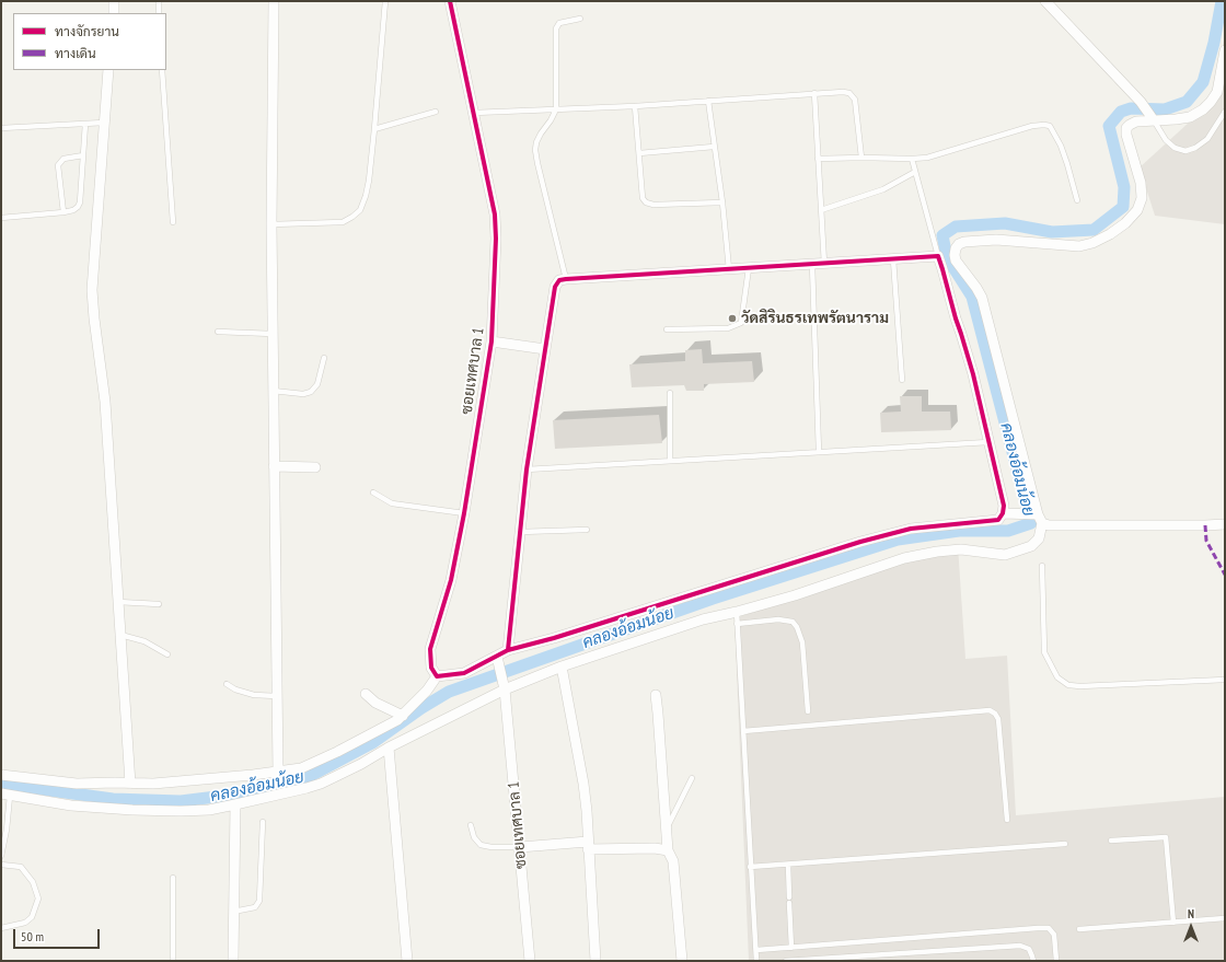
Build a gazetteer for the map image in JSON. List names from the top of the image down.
{
  "streets": {
    "street": ["ซอยเทศบาล 1"]
  },
  "water": ["คลองอ้อมน้อย"],
  "places": ["วัดสิรินธรเทพรัตนาราม"],
  "legend": ["ทางจักรยาน", "ทางเดิน"],
  "scale_bar": "50 m",
  "north": "top"
}
